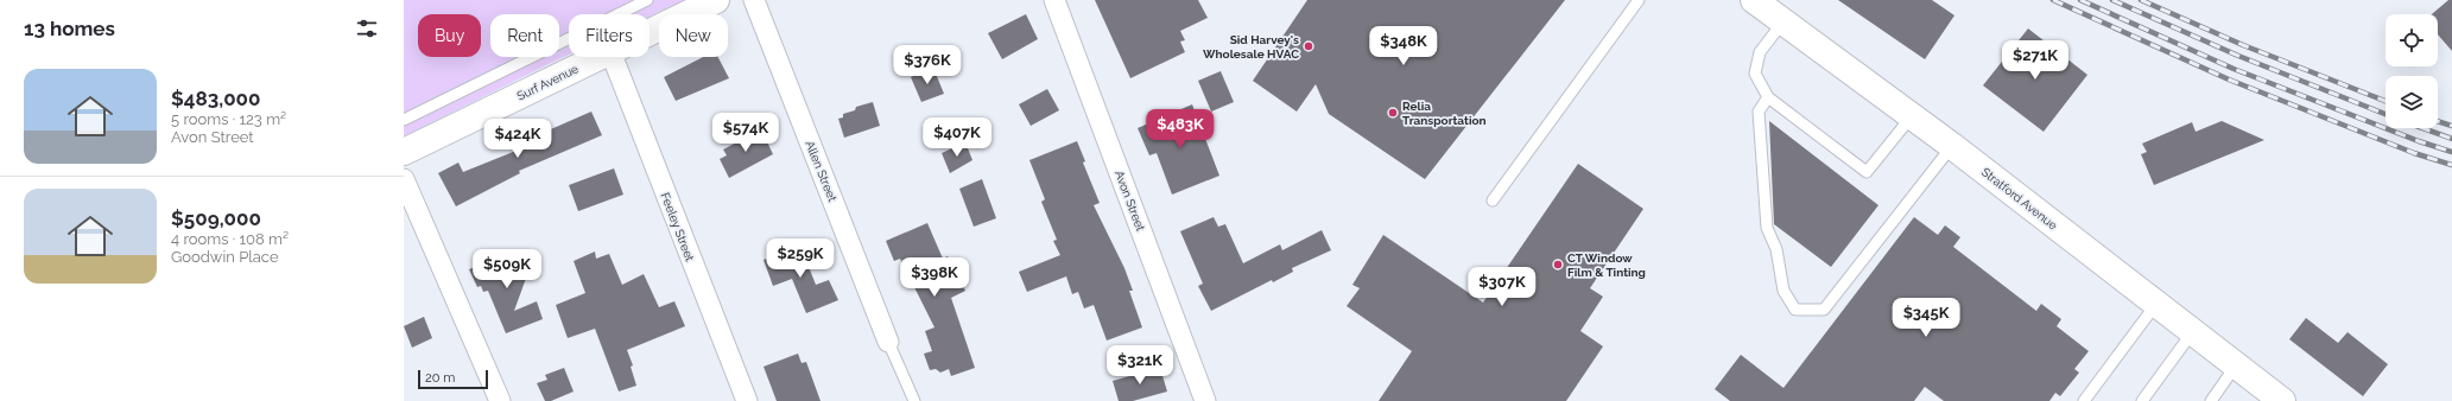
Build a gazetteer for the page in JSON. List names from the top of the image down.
{
  "streets": {
    "main road": ["Surf Avenue", "Stratford Avenue"],
    "street": ["Allen Street", "Avon Street", "Feeley Street"]
  },
  "places": ["Sid Harvey's Wholesale HVAC", "Relia Transportation", "CT Window Film & Tinting"],
  "scale_bar": "20 m",
  "page": {
    "heading": "13 homes",
    "chip": [
      "Buy",
      "Rent",
      "Filters",
      "New"
    ],
    "price": [
      "$348K",
      "$271K",
      "$376K",
      "$483K",
      "$574K",
      "$407K",
      "$424K",
      "$259K",
      "$509K",
      "$398K",
      "$307K",
      "$345K",
      "$321K"
    ],
    "list": [
      {
        "name": "$483,000",
        "note": "5 rooms · 123 m² · Avon Street"
      },
      {
        "name": "$509,000",
        "note": "4 rooms · 108 m² · Goodwin Place"
      }
    ],
    "scale": "20 m"
  }
}
